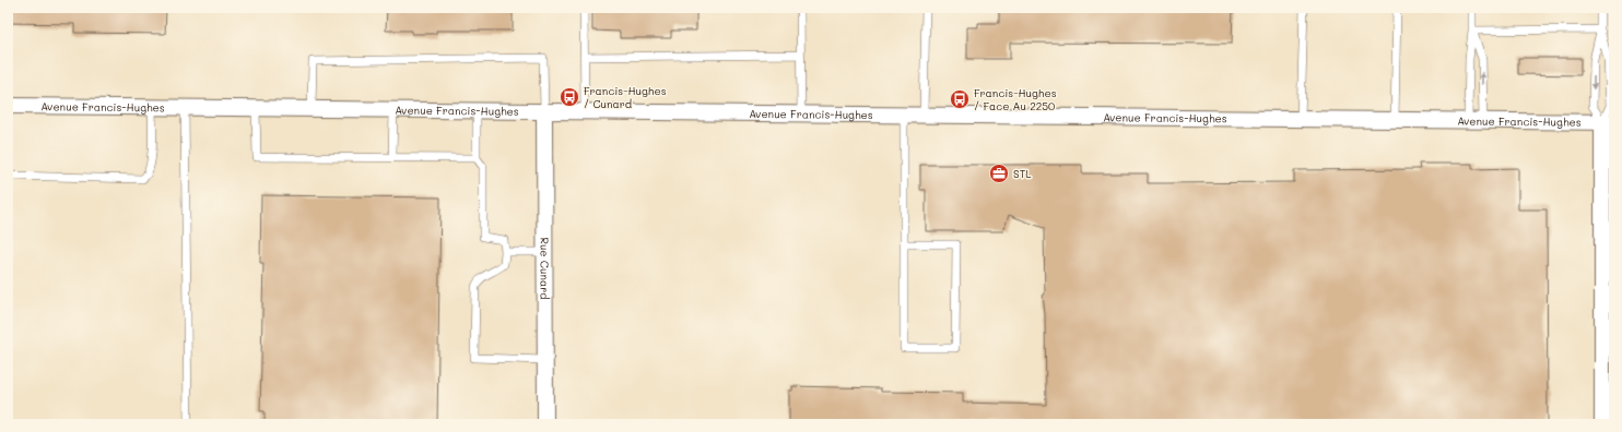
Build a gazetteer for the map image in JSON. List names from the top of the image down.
{
  "streets": {
    "street": ["Avenue Francis-Hughes", "Rue Cunard"]
  },
  "crossings": [
    ["Avenue Francis-Hughes", "Rue Cunard"]
  ],
  "places": {
    "bus stop": ["Francis-Hughes / Cunard", "Francis-Hughes / Face Au 2250"],
    "office": ["STL"]
  }
}
